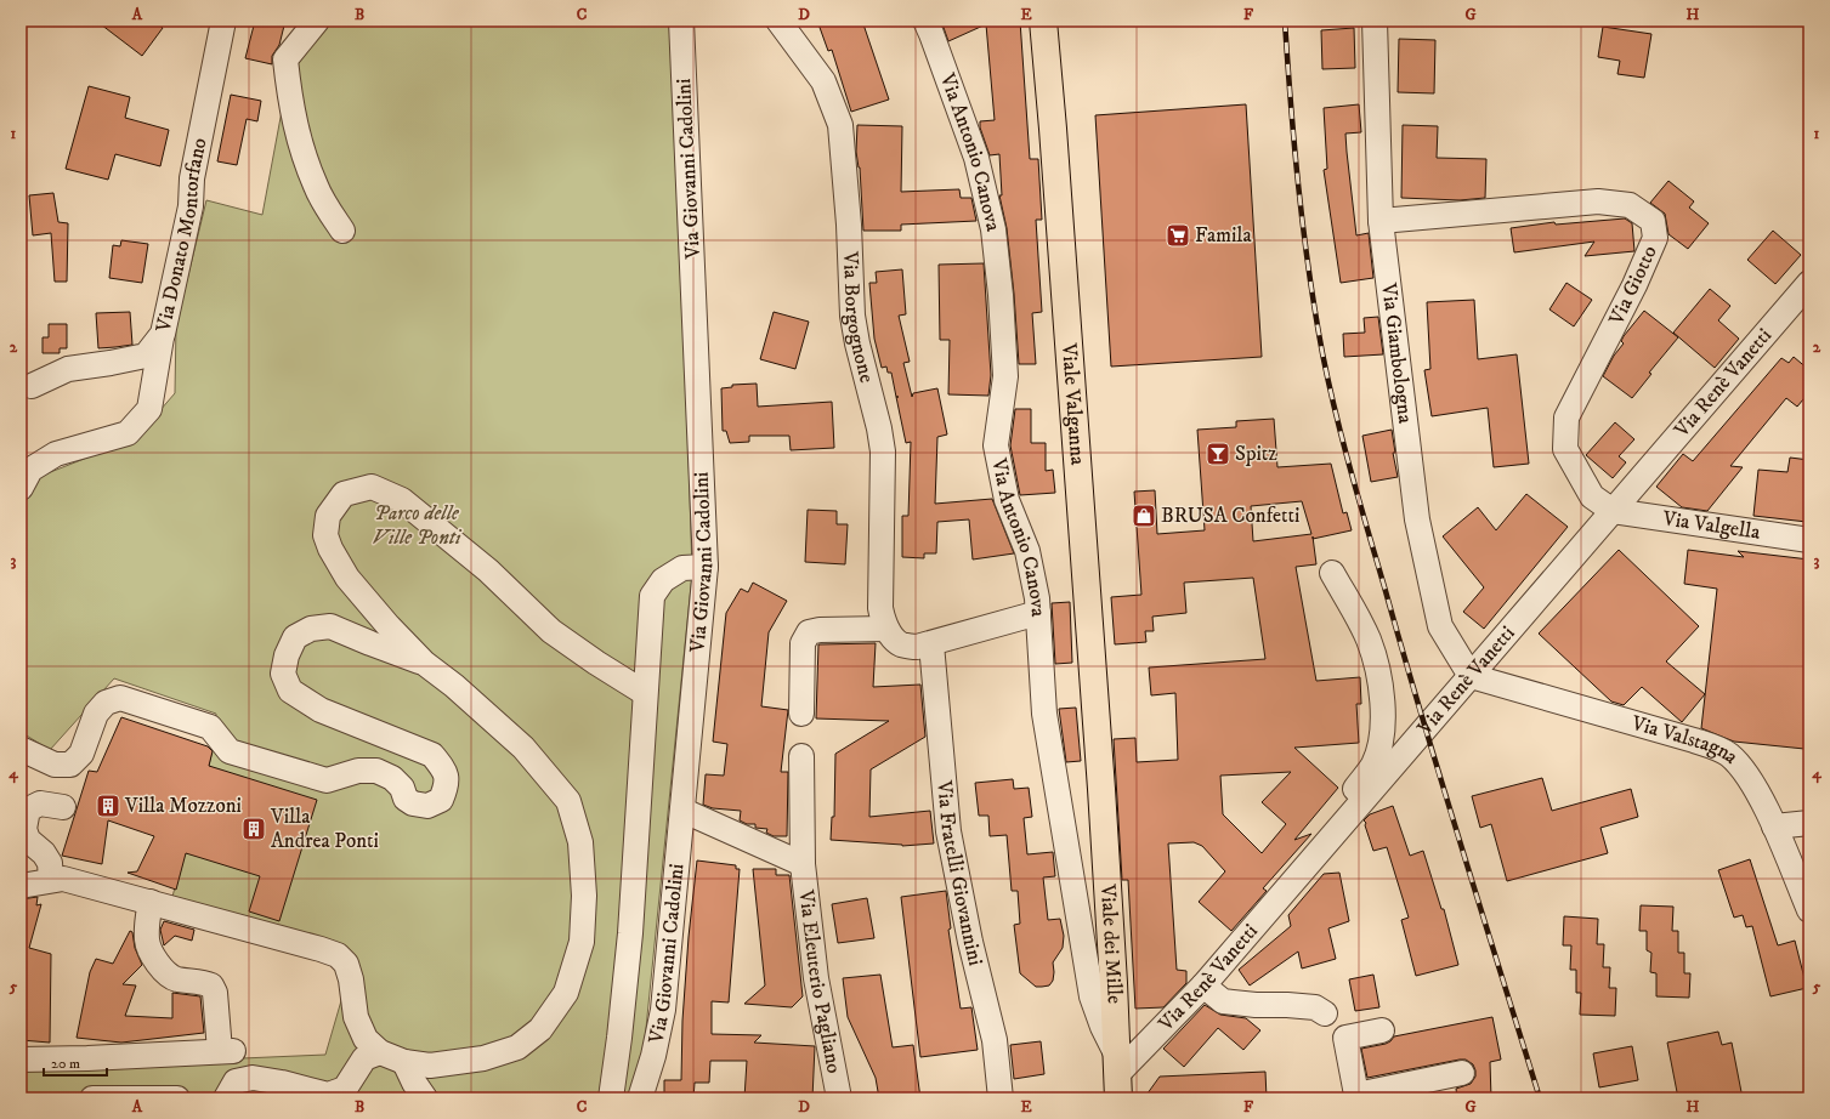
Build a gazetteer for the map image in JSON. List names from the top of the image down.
{
  "streets": {
    "main road": ["Viale Valganna", "Viale dei Mille"],
    "street": [
      "Via Antonio Canova",
      "Via Giovanni Cadolini",
      "Via Donato Montorfano",
      "Via Giotto",
      "Via Borgognone",
      "Via Giambologna",
      "Via Renè Vanetti",
      "Via Valgella",
      "Via Valstagna",
      "Via Fratelli Giovannini",
      "Via Eleuterio Pagliano"
    ]
  },
  "crossings": [
    ["Via Antonio Canova", "Via Renè Vanetti"],
    ["Via Antonio Canova", "Viale dei Mille"],
    ["Via Giovanni Cadolini", "Via Eleuterio Pagliano"],
    ["Via Giotto", "Via Giambologna"],
    ["Via Giotto", "Via Renè Vanetti"],
    ["Via Giotto", "Via Valgella"],
    ["Via Giambologna", "Via Renè Vanetti"],
    ["Via Giambologna", "Via Valstagna"],
    ["Via Renè Vanetti", "Via Valgella"],
    ["Via Renè Vanetti", "Via Valstagna"],
    ["Via Renè Vanetti", "Viale dei Mille"],
    ["Viale Valganna", "Viale dei Mille"]
  ],
  "parks": ["Parco delle Ville Ponti"],
  "places": {
    "supermarket": ["Famila"],
    "bar": ["Spitz"],
    "shop": ["BRUSA Confetti"],
    "building": ["Villa Mozzoni", "Villa Andrea Ponti"]
  },
  "scale_bar": "20 m",
  "grid": {
    "columns": [
      "A",
      "B",
      "C",
      "D",
      "E",
      "F",
      "G",
      "H"
    ],
    "rows": [
      "1",
      "2",
      "3",
      "4",
      "5"
    ]
  }
}
